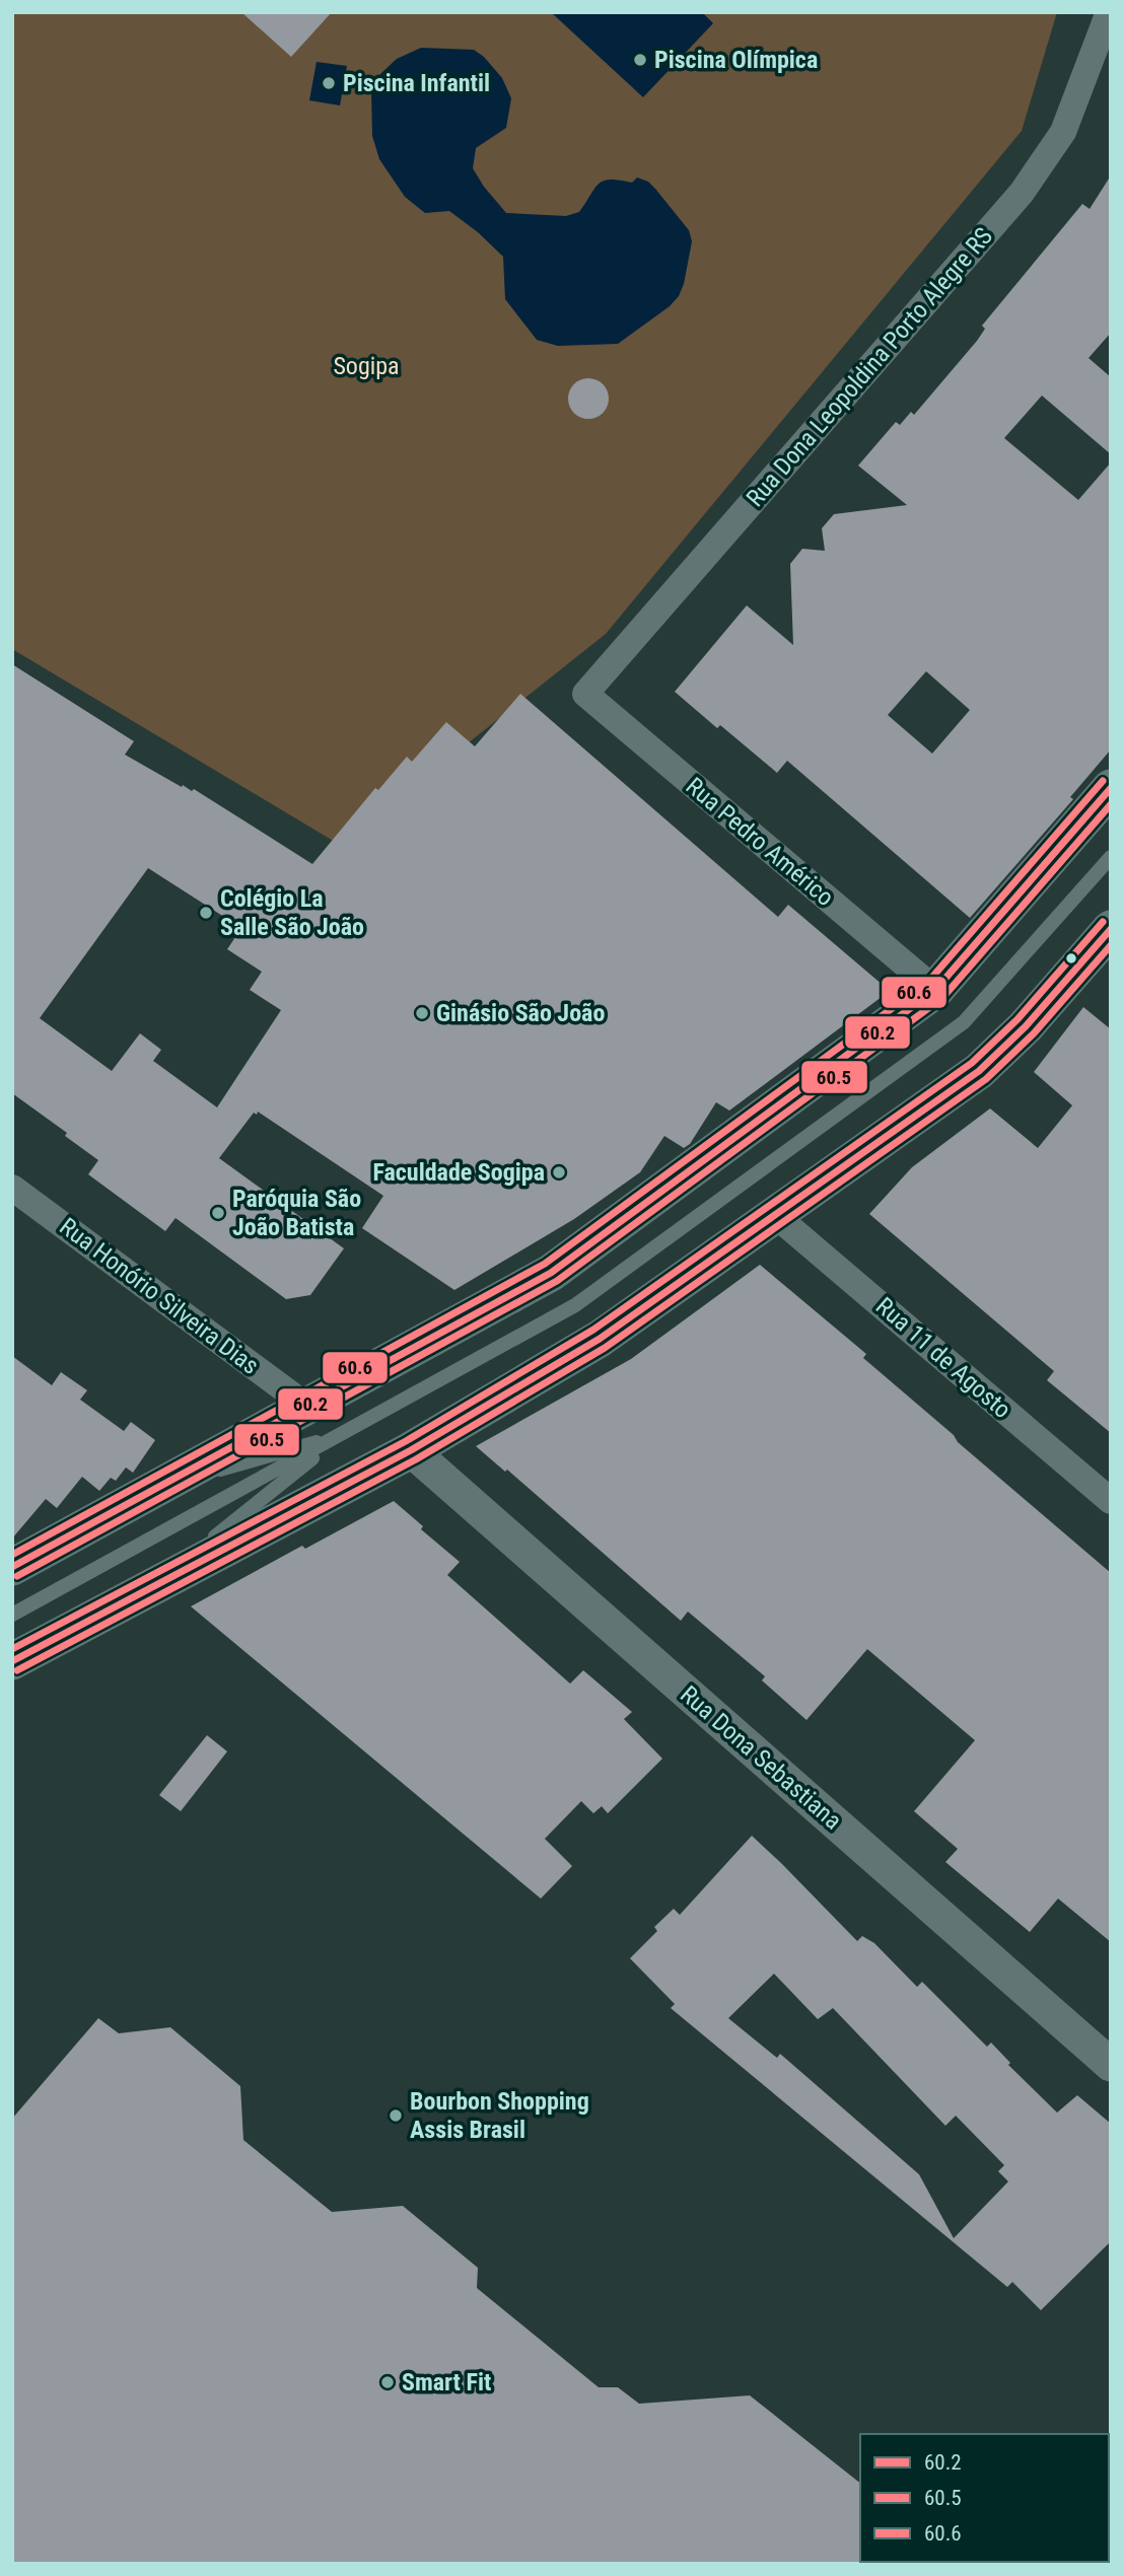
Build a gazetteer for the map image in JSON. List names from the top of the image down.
{
  "streets": {
    "street": [
      "Rua Dona Leopoldina Porto Alegre RS",
      "Rua Pedro Américo",
      "Rua Honório Silveira Dias",
      "Rua 11 de Agosto",
      "Rua Dona Sebastiana"
    ]
  },
  "crossings": [
    ["Rua Dona Leopoldina Porto Alegre RS", "Rua Pedro Américo"]
  ],
  "parks": ["Sogipa"],
  "places": [
    "Piscina Olímpica",
    "Piscina Infantil",
    "Colégio La Salle São João",
    "Ginásio São João",
    "Faculdade Sogipa",
    "Paróquia São João Batista",
    "Bourbon Shopping Assis Brasil",
    "Smart Fit"
  ],
  "lines": ["transit line 60.6", "transit line 60.2", "transit line 60.5"],
  "legend": ["60.2", "60.5", "60.6"]
}
